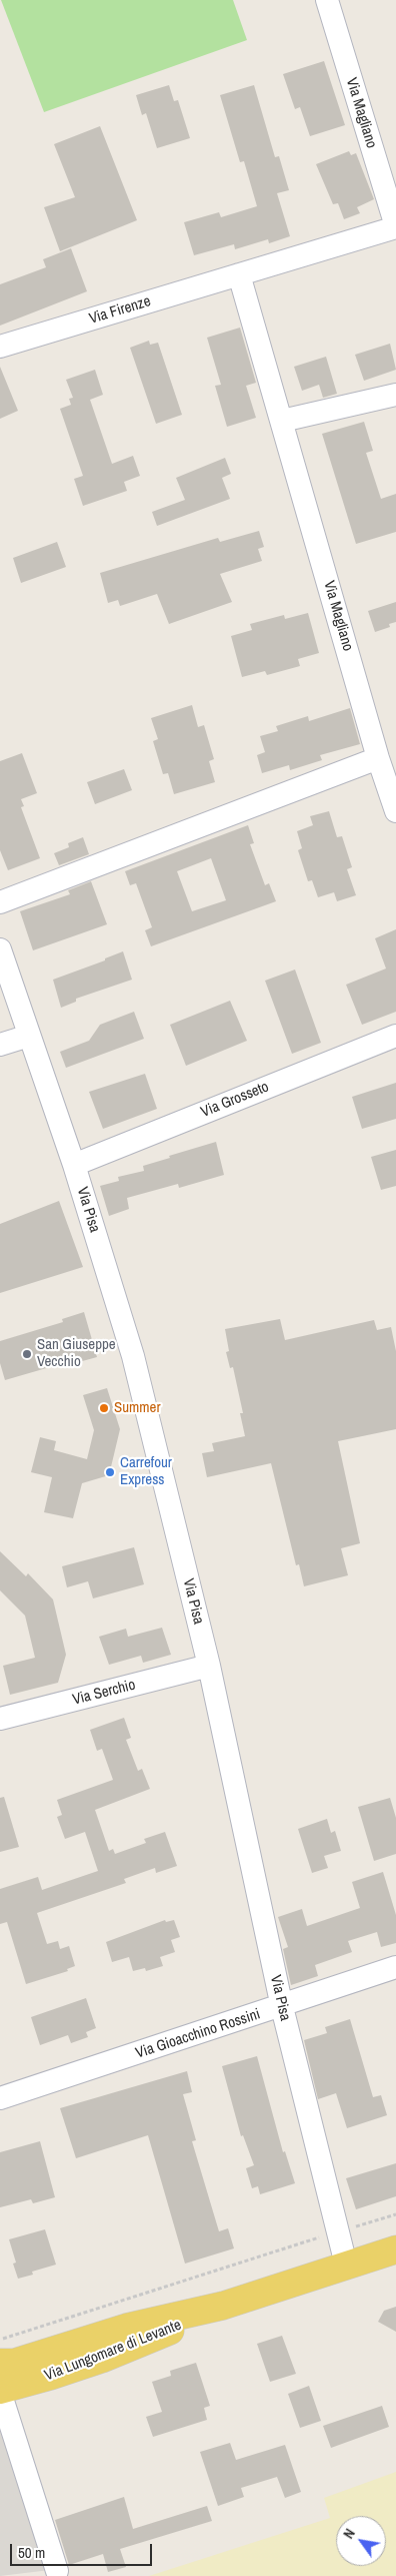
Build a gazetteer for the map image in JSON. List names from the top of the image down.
{
  "streets": {
    "main road": ["Via Lungomare di Levante"],
    "street": [
      "Via Magliano",
      "Via Firenze",
      "Via Grosseto",
      "Via Pisa",
      "Via Serchio",
      "Via Gioacchino Rossini"
    ]
  },
  "crossings": [
    ["Via Magliano", "Via Firenze"],
    ["Via Grosseto", "Via Pisa"],
    ["Via Pisa", "Via Serchio"],
    ["Via Pisa", "Via Gioacchino Rossini"],
    ["Via Pisa", "Via Lungomare di Levante"]
  ],
  "places": ["San Giuseppe Vecchio", "Summer", "Carrefour Express"],
  "scale_bar": "50 m",
  "north": "top left"
}
